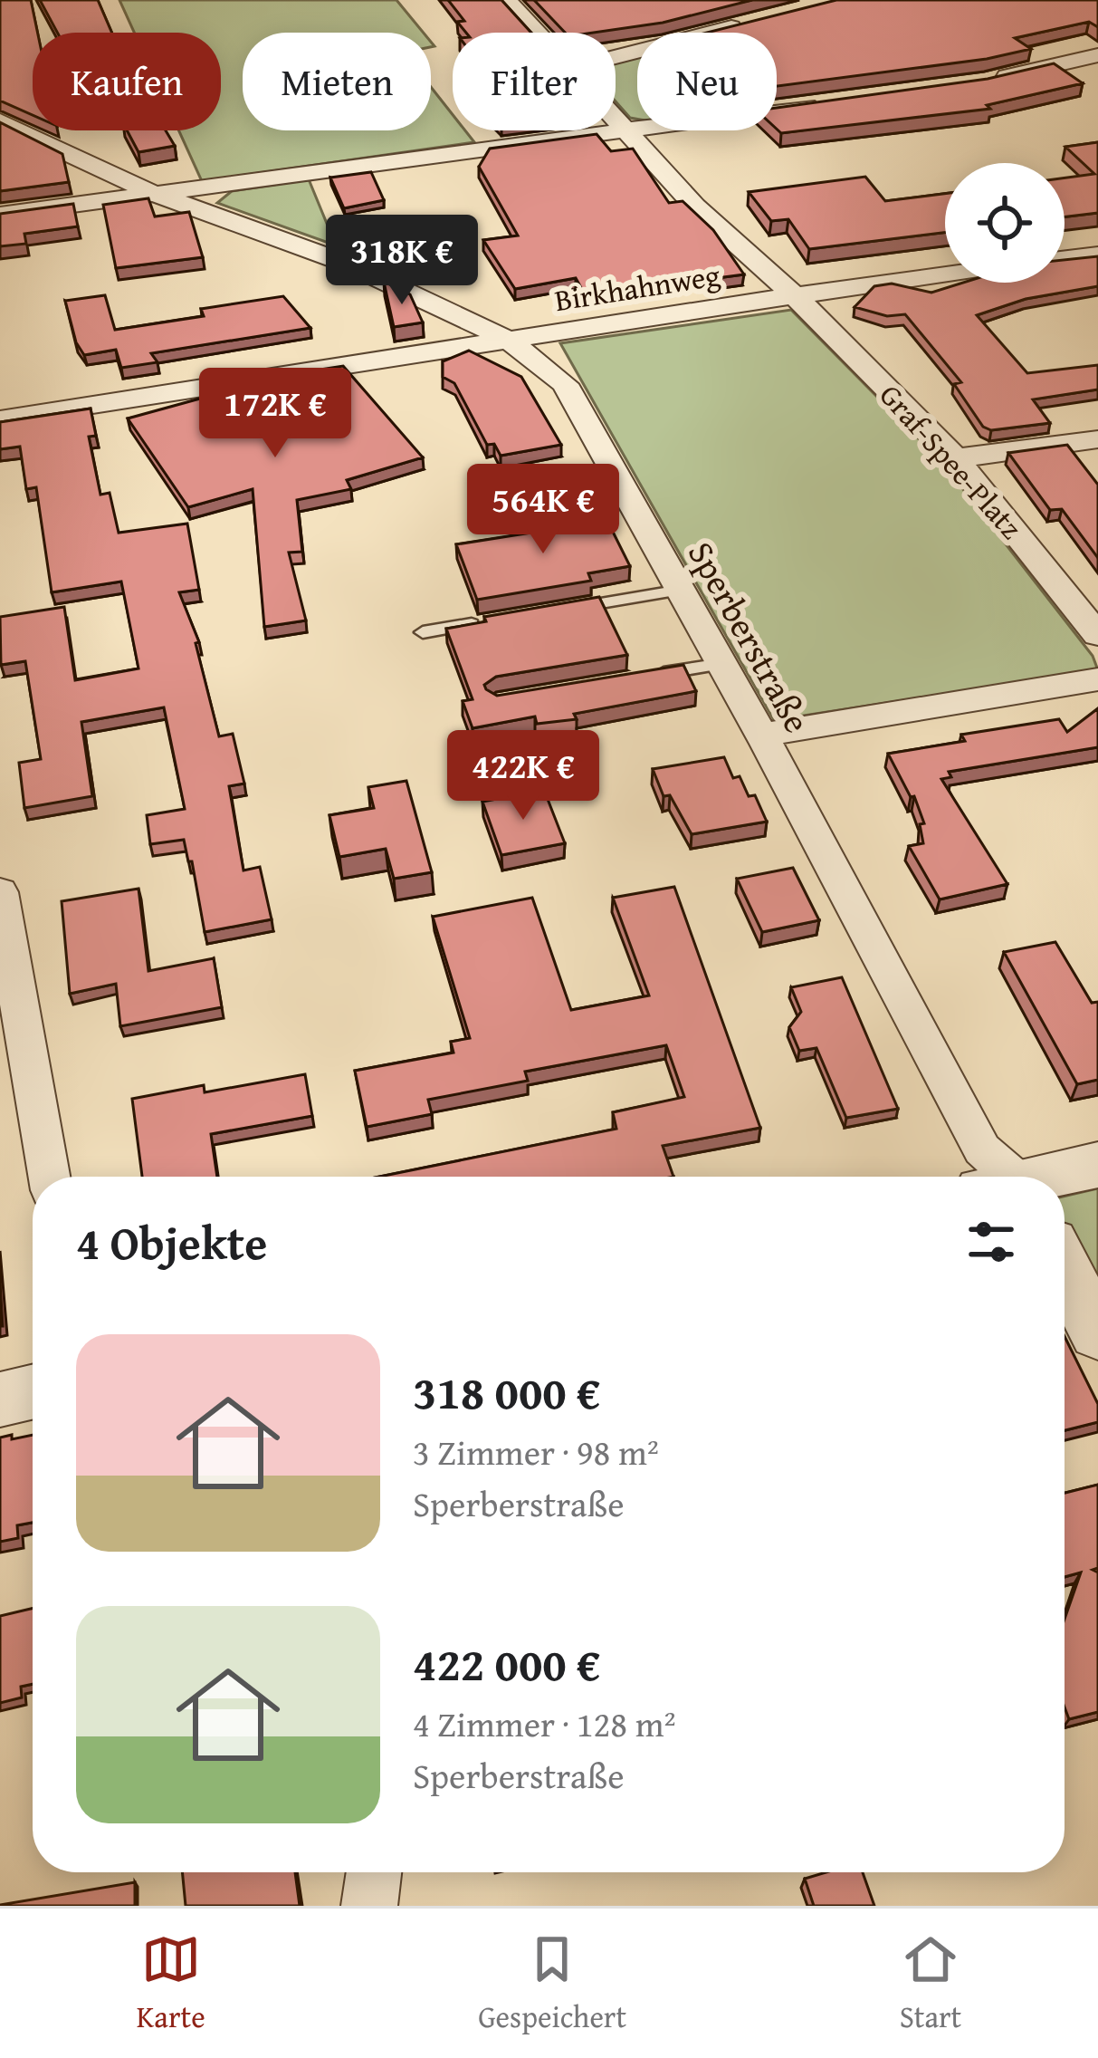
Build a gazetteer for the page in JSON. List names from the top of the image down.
{
  "streets": {
    "street": ["Birkhahnweg", "Graf-Spee-Platz", "Sperberstraße"]
  },
  "crossings": [
    ["Birkhahnweg", "Graf-Spee-Platz"],
    ["Birkhahnweg", "Sperberstraße"]
  ],
  "page": {
    "chip": [
      "Kaufen",
      "Mieten",
      "Filter",
      "Neu"
    ],
    "price": [
      "318K €",
      "172K €",
      "564K €",
      "422K €"
    ],
    "heading": "4 Objekte",
    "list": [
      {
        "name": "318 000 €",
        "note": "3 Zimmer · 98 m² · Sperberstraße"
      },
      {
        "name": "422 000 €",
        "note": "4 Zimmer · 128 m² · Sperberstraße"
      }
    ],
    "tabs": ["Karte", "Gespeichert", "Start"]
  }
}
